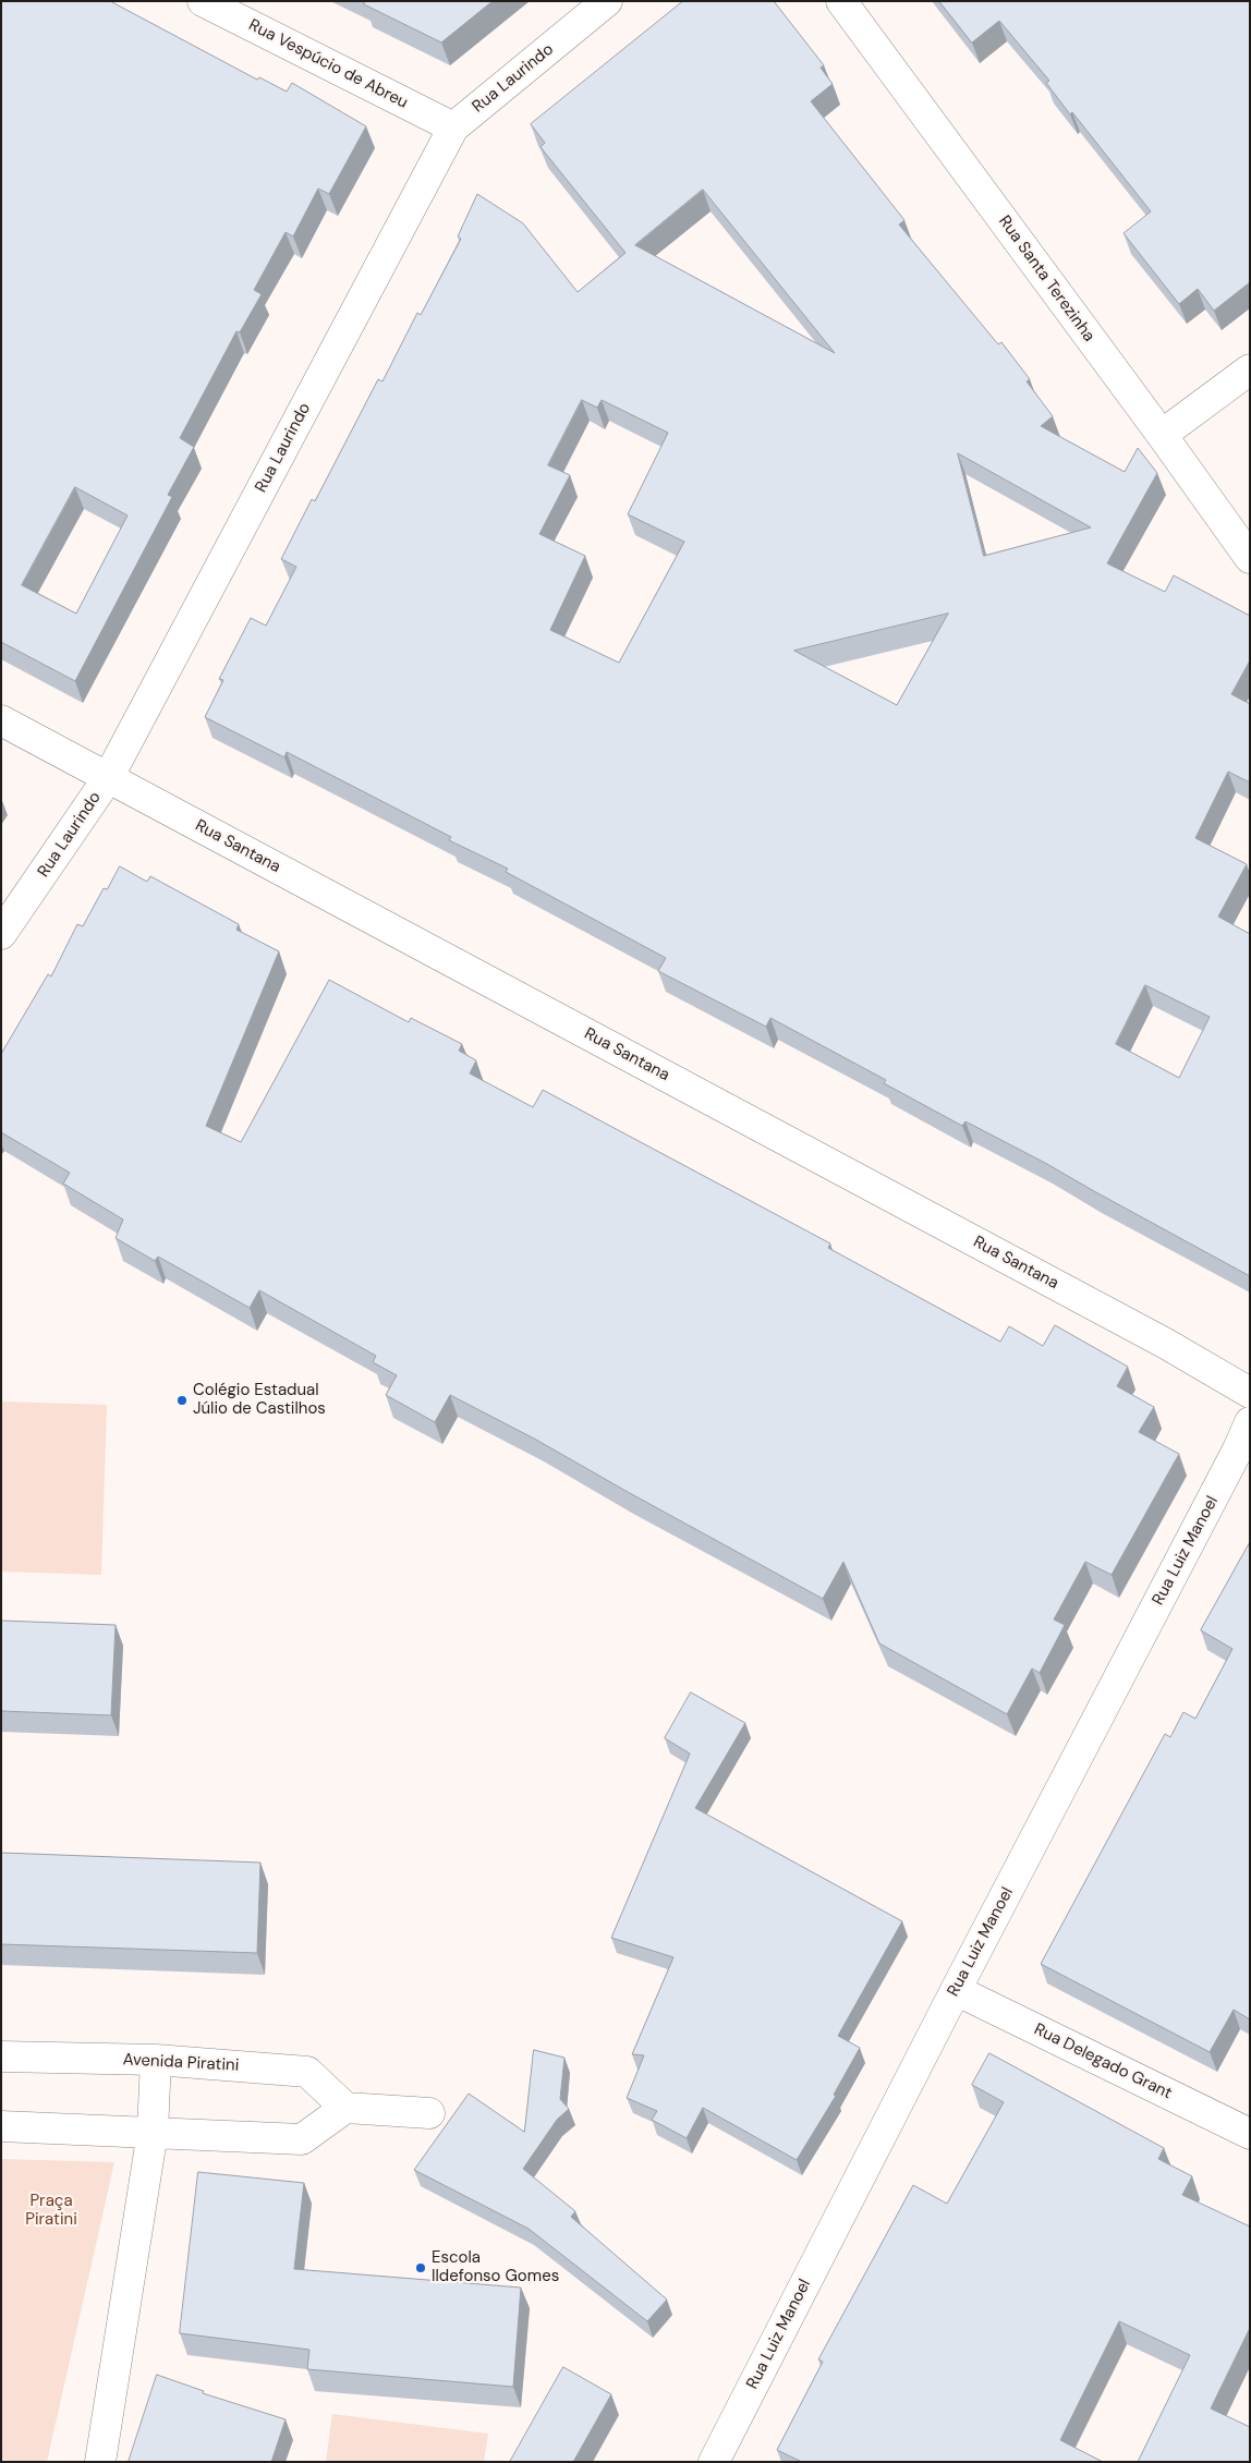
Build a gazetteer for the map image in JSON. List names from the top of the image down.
{
  "streets": {
    "street": [
      "Rua Vespúcio de Abreu",
      "Rua Laurindo",
      "Rua Santa Terezinha",
      "Rua Santana",
      "Rua Luiz Manoel",
      "Rua Delegado Grant",
      "Avenida Piratini"
    ]
  },
  "crossings": [
    ["Rua Vespúcio de Abreu", "Rua Laurindo"],
    ["Rua Laurindo", "Rua Santana"],
    ["Rua Luiz Manoel", "Rua Delegado Grant"]
  ],
  "parks": ["Praça Piratini"],
  "places": ["Colégio Estadual Júlio de Castilhos", "Escola Ildefonso Gomes"]
}
